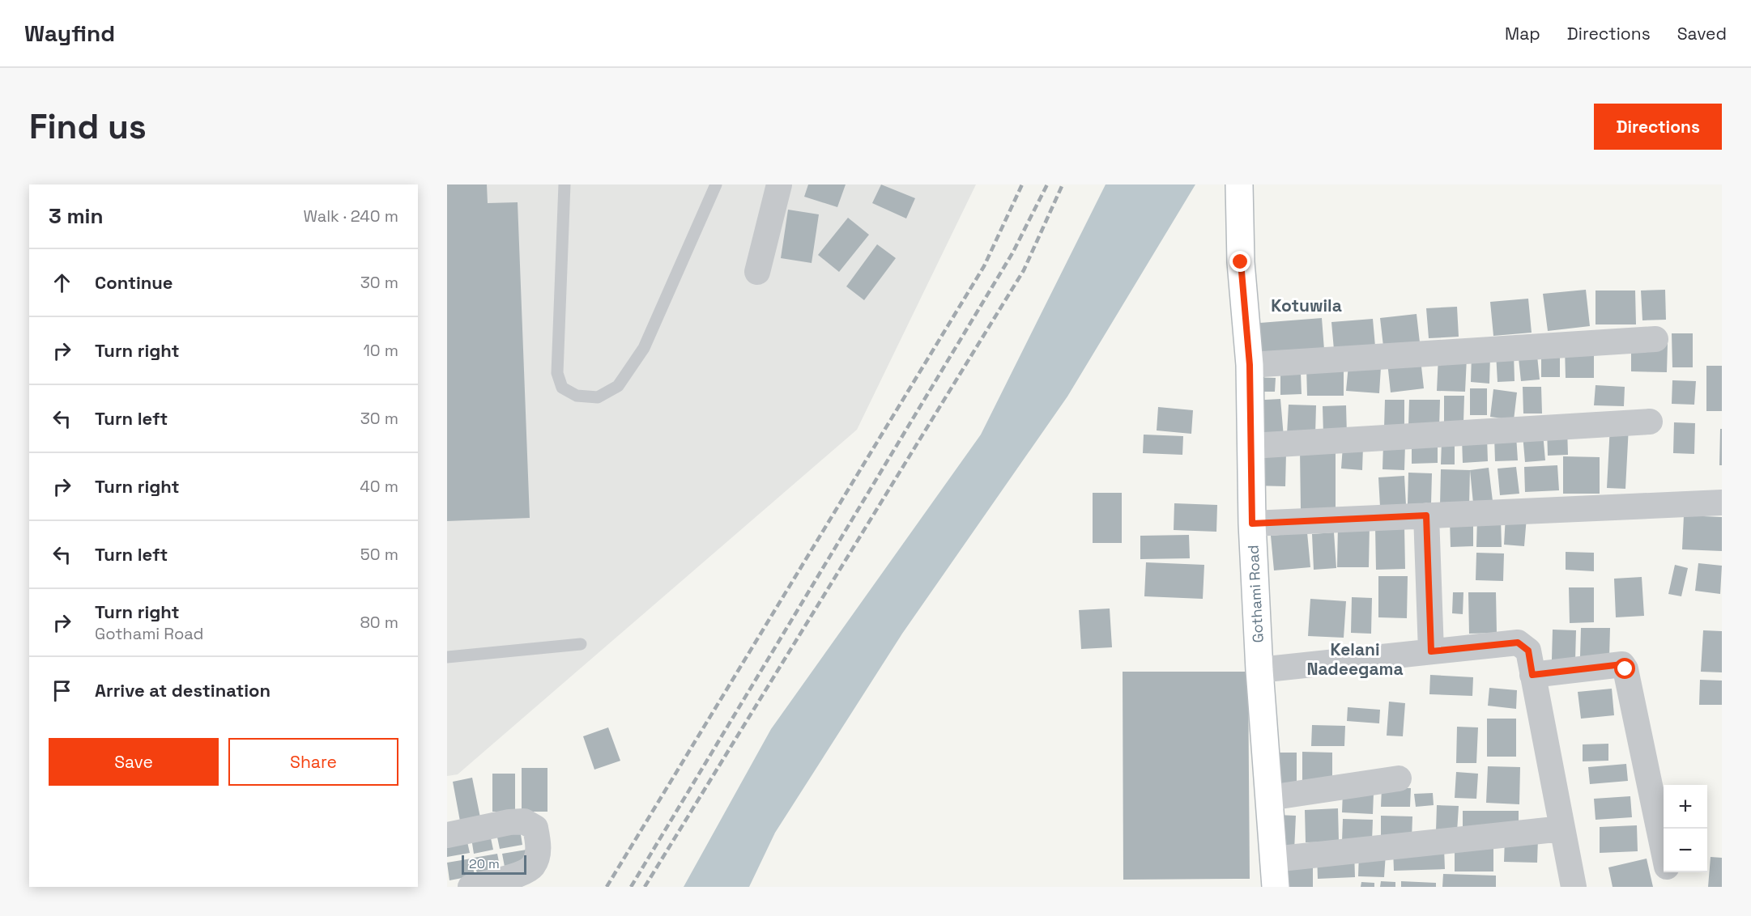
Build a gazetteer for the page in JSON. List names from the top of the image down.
{
  "streets": {
    "street": ["Gothami Road"]
  },
  "districts": ["Kotuwila", "Kelani Nadeegama"],
  "scale_bar": "20 m",
  "page": {
    "header": "Wayfind",
    "nav": ["Map", "Directions", "Saved"],
    "buttons": [
      "Directions",
      ["Save", "Share"]
    ],
    "title": "Find us",
    "heading": ["3 min", "Walk · 240 m"],
    "list": [
      ["Continue", "30 m"],
      ["Turn right", "10 m"],
      ["Turn left", "30 m"],
      ["Turn right", "40 m"],
      ["Turn left", "50 m"],
      ["Turn right", "Gothami Road", "80 m"],
      "Arrive at destination"
    ],
    "map_buttons": ["+", "−"],
    "scale": "20 m"
  }
}
